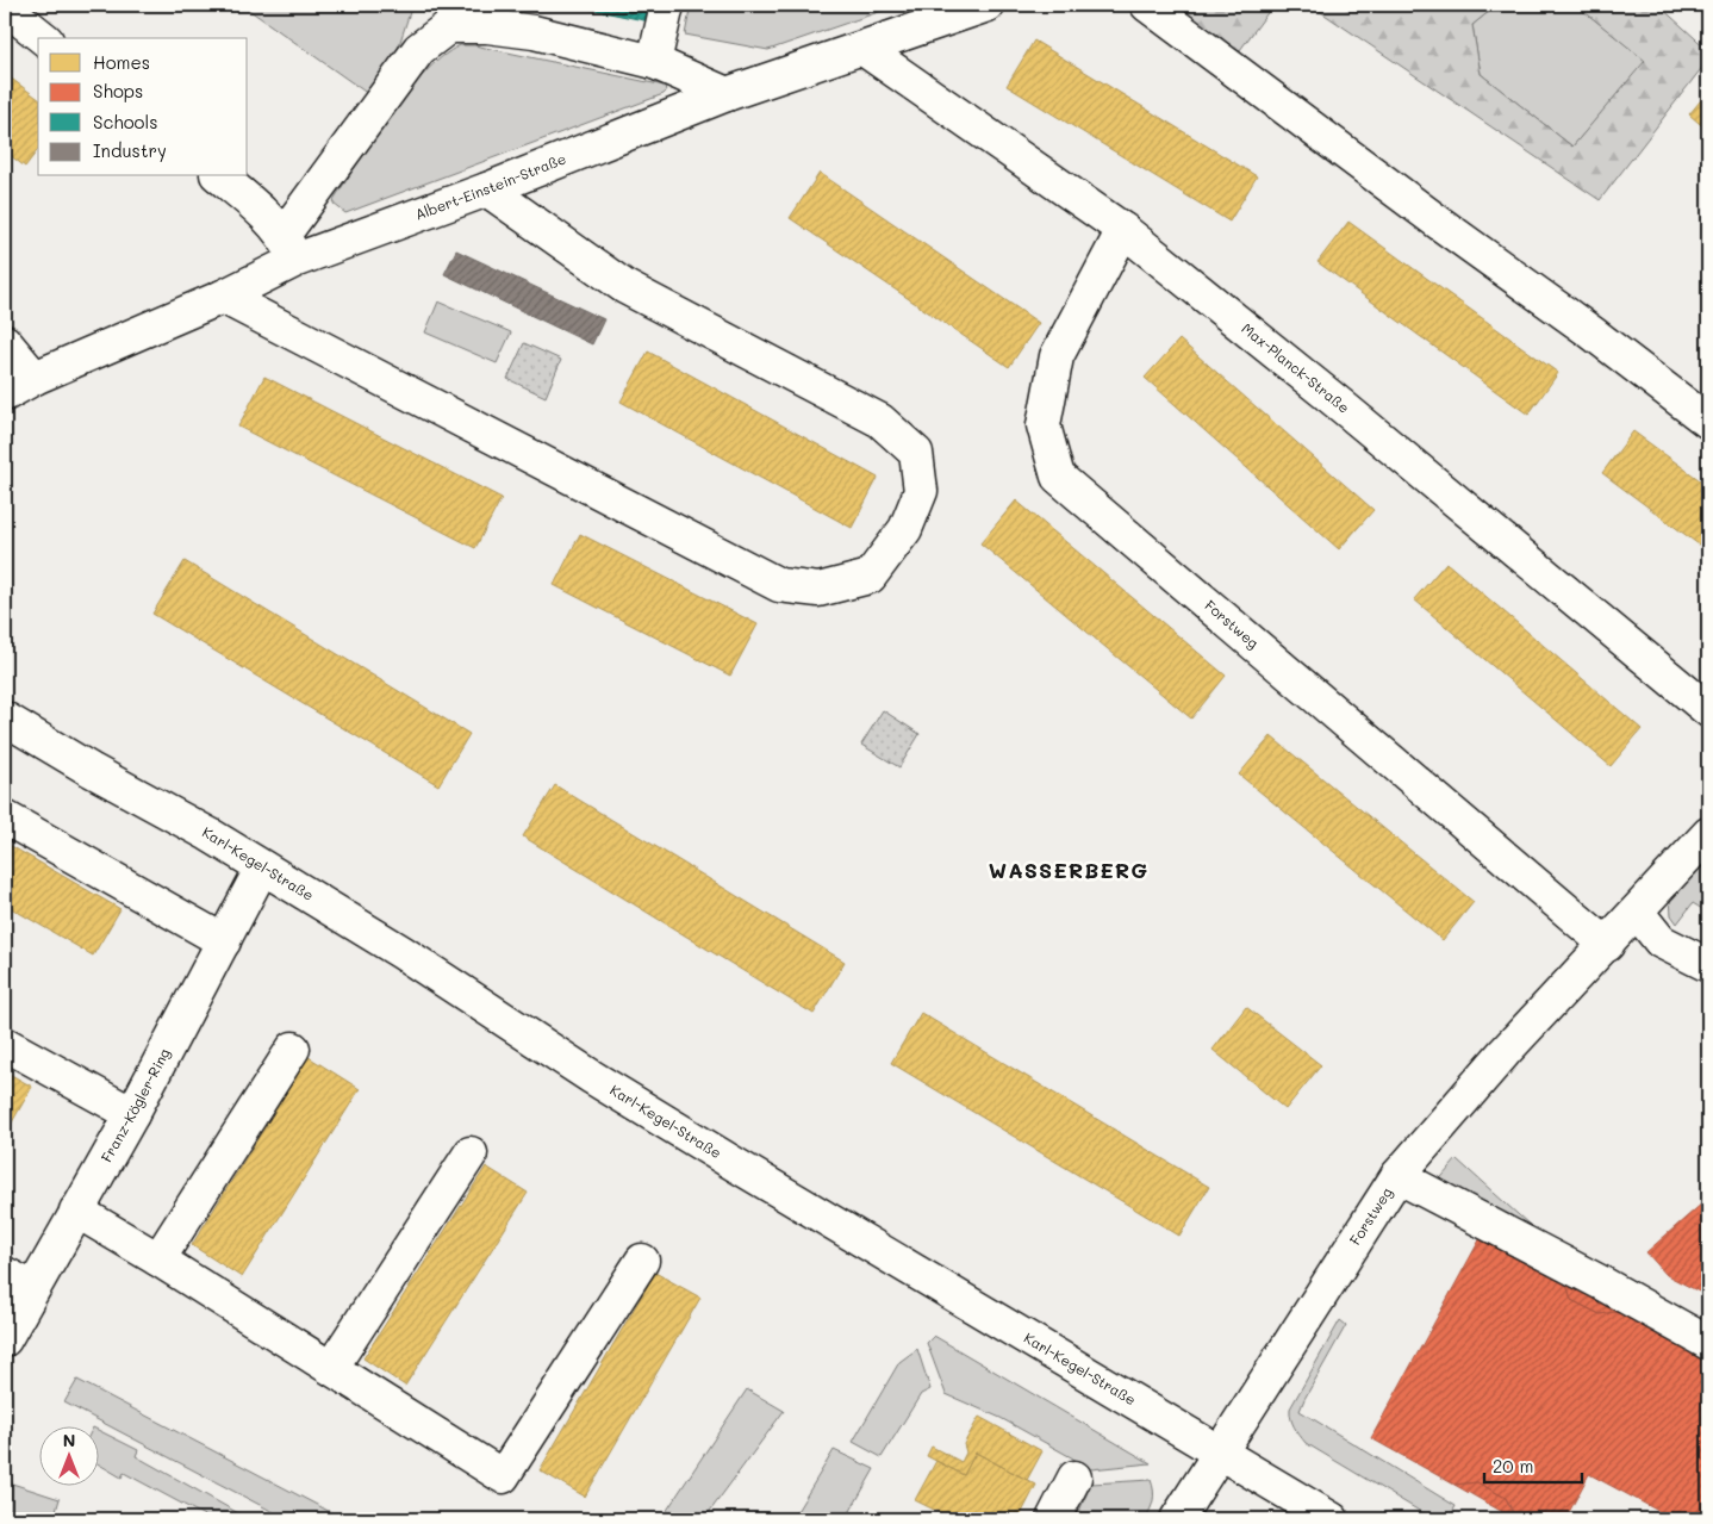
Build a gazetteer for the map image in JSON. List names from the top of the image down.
{
  "streets": {
    "street": [
      "Albert-Einstein-Straße",
      "Max-Planck-Straße",
      "Forstweg",
      "Karl-Kegel-Straße",
      "Franz-Kögler-Ring"
    ]
  },
  "crossings": [
    ["Albert-Einstein-Straße", "Max-Planck-Straße"],
    ["Max-Planck-Straße", "Forstweg"],
    ["Forstweg", "Karl-Kegel-Straße"],
    ["Karl-Kegel-Straße", "Franz-Kögler-Ring"]
  ],
  "districts": ["WASSERBERG"],
  "legend": [
    "Homes",
    "Shops",
    "Schools",
    "Industry"
  ],
  "scale_bar": "20 m",
  "north": "top"
}
